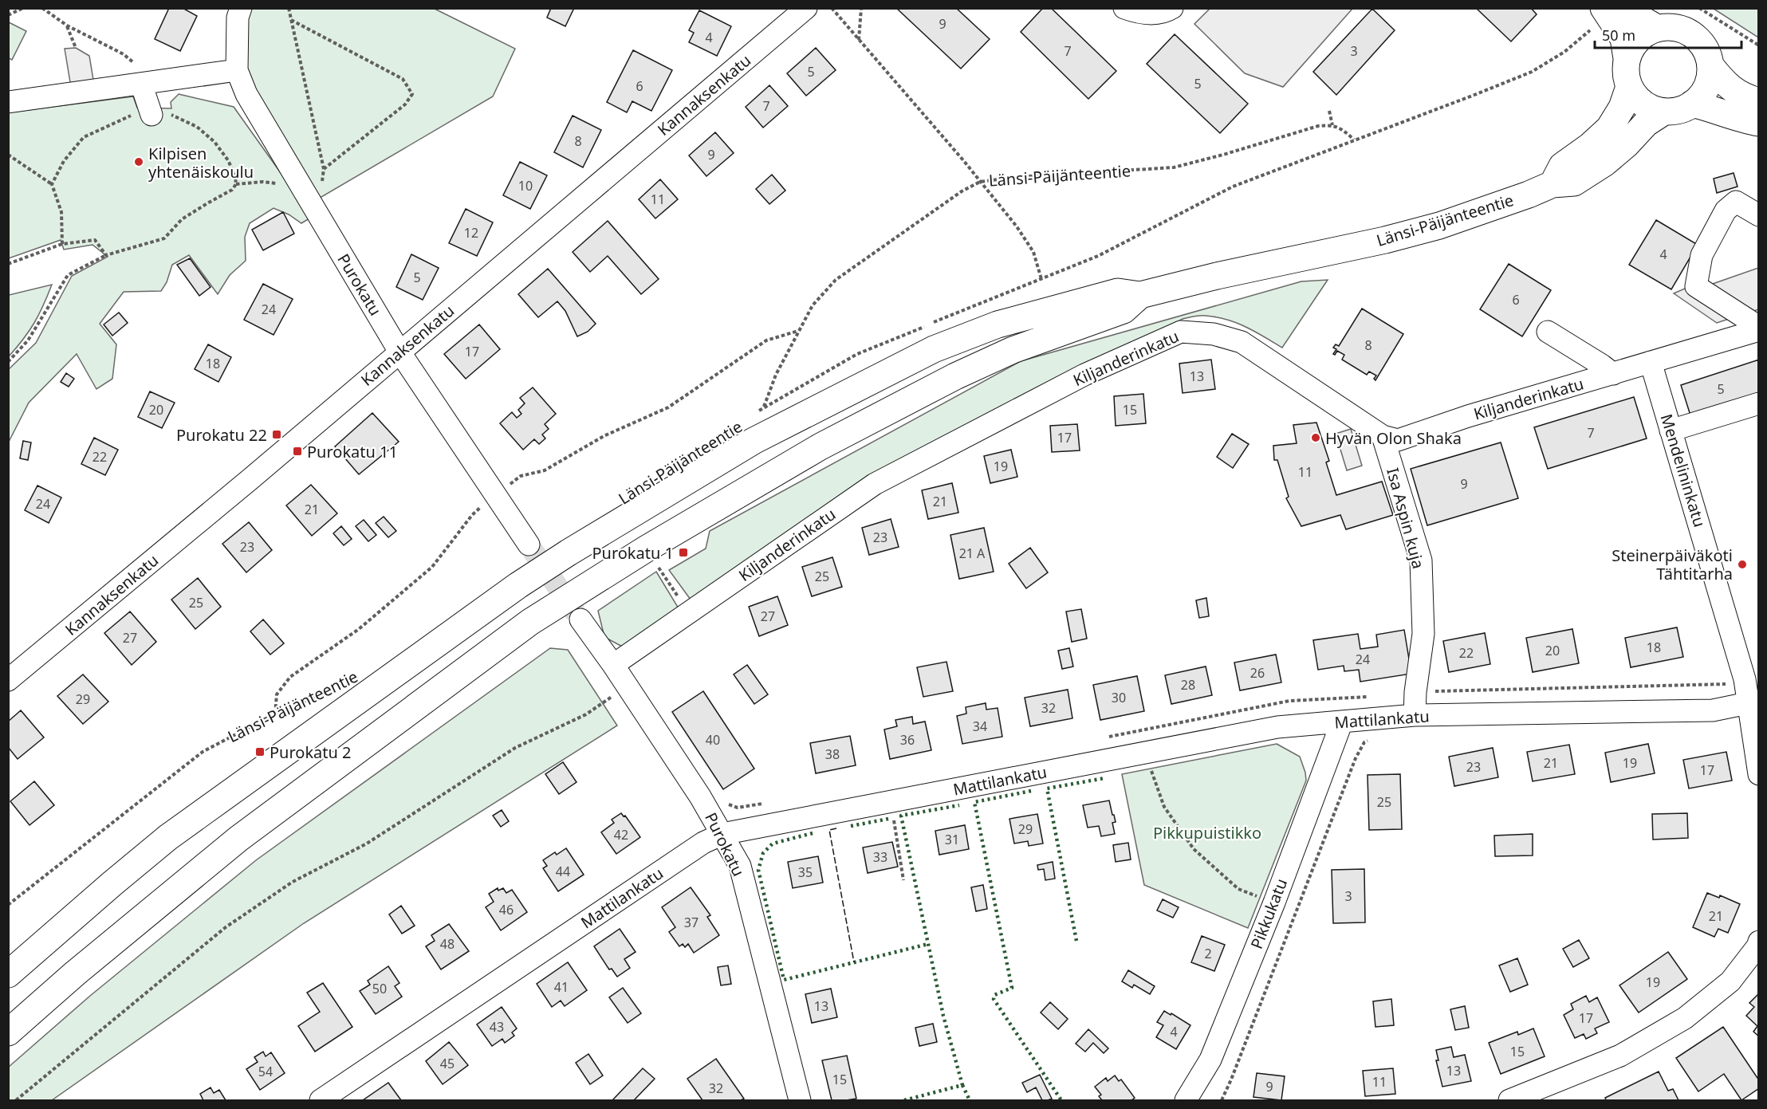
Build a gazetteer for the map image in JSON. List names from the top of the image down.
{
  "streets": {
    "main road": ["Länsi-Päijänteentie"],
    "street": [
      "Kannaksenkatu",
      "Purokatu",
      "Kiljanderinkatu",
      "Mendelininkatu",
      "Isa Aspin kuja",
      "Mattilankatu",
      "Pikkukatu"
    ]
  },
  "crossings": [
    ["Kannaksenkatu", "Purokatu"],
    ["Purokatu", "Kiljanderinkatu"],
    ["Purokatu", "Mattilankatu"],
    ["Kiljanderinkatu", "Mendelininkatu"],
    ["Kiljanderinkatu", "Isa Aspin kuja"],
    ["Mendelininkatu", "Mattilankatu"],
    ["Isa Aspin kuja", "Mattilankatu"],
    ["Mattilankatu", "Pikkukatu"]
  ],
  "parks": ["Pikkupuistikko"],
  "places": {
    "other": ["Kilpisen yhtenäiskoulu", "Hyvän Olon Shaka", "Steinerpäiväkoti Tähtitarha"],
    "transit": [
      "Purokatu 22",
      "Purokatu 11",
      "Purokatu 1",
      "Purokatu 2"
    ]
  },
  "house_numbers": [
    "9",
    "4",
    "7",
    "3",
    "5",
    "5",
    "6",
    "7",
    "8",
    "9",
    "10",
    "11",
    "12",
    "4",
    "5",
    "6",
    "24",
    "8",
    "17",
    "18",
    "13",
    "5",
    "20",
    "15",
    "7",
    "17",
    "22",
    "19",
    "11",
    "9",
    "21",
    "24",
    "21",
    "23",
    "23",
    "21 A",
    "25",
    "25",
    "27",
    "27",
    "18",
    "20",
    "22",
    "24",
    "26",
    "28",
    "30",
    "29",
    "32",
    "34",
    "40",
    "36",
    "38",
    "21",
    "19",
    "23",
    "17",
    "25",
    "29",
    "42",
    "31",
    "33",
    "44",
    "35",
    "3",
    "46",
    "21",
    "37",
    "48",
    "2",
    "19",
    "41",
    "50",
    "13",
    "17",
    "43",
    "4",
    "15",
    "45",
    "13",
    "54",
    "15",
    "11",
    "9",
    "32"
  ],
  "scale_bar": "50 m"
}
